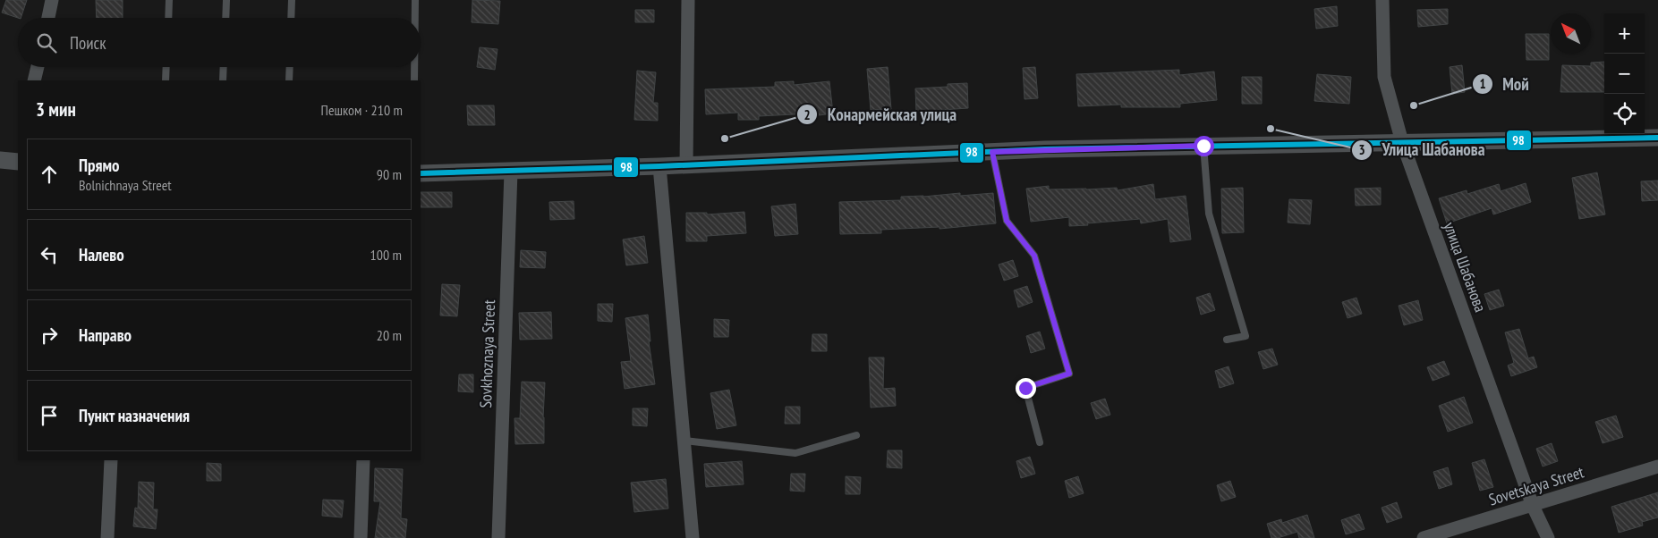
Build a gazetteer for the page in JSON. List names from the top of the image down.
{
  "streets": {
    "street": ["улица Шабанова", "Sovkhoznaya Street", "Sovetskaya Street"]
  },
  "crossings": [
    ["улица Шабанова", "Sovetskaya Street"]
  ],
  "places": ["Мой", "Улица Шабанова", "Конармейская улица"],
  "lines": ["transit line 98"],
  "north": "top left",
  "page": {
    "map_buttons": ["+", "−"],
    "search": "Поиск",
    "heading": ["3 мин", "Пешком · 210 m"],
    "list": [
      ["Прямо", "Bolnichnaya Street", "90 m"],
      ["Налево", "100 m"],
      ["Направо", "20 m"],
      "Пункт назначения"
    ]
  }
}
